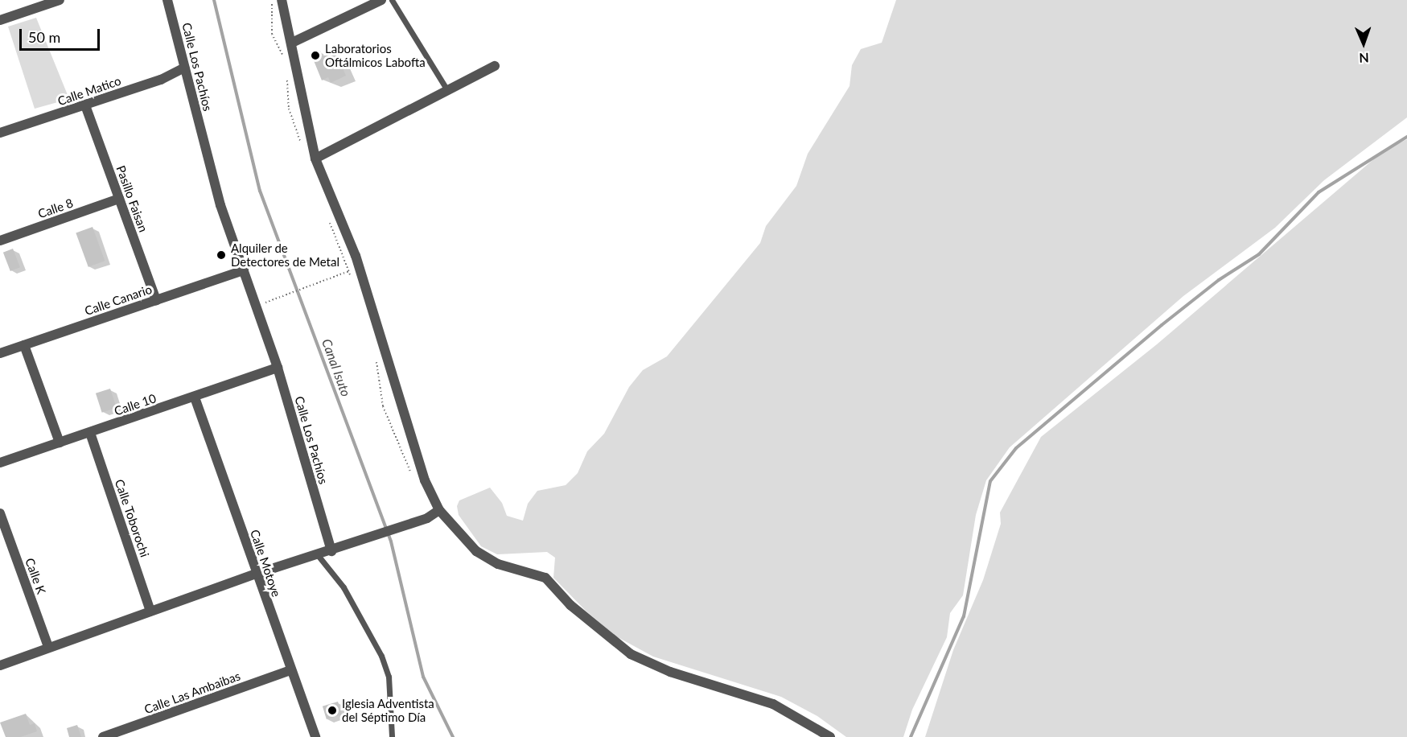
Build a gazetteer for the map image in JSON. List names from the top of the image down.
{
  "streets": {
    "street": [
      "Calle Los Pachíos",
      "Calle Matico",
      "Pasillo Faisan",
      "Calle 8",
      "Calle Canario",
      "Calle 10",
      "Calle Toborochi",
      "Calle Motoye",
      "Calle K",
      "Calle Las Ambaibas"
    ]
  },
  "crossings": [
    ["Calle Los Pachíos", "Calle Matico"],
    ["Calle Los Pachíos", "Calle Canario"],
    ["Calle Los Pachíos", "Calle 10"],
    ["Calle Matico", "Pasillo Faisan"],
    ["Pasillo Faisan", "Calle 8"],
    ["Pasillo Faisan", "Calle Canario"],
    ["Calle 10", "Calle Toborochi"],
    ["Calle 10", "Calle Motoye"],
    ["Calle Motoye", "Calle Las Ambaibas"]
  ],
  "water": ["Canal Isuto"],
  "places": ["Laboratorios Oftálmicos Labofta", "Alquiler de Detectores de Metal", "Iglesia Adventista del Séptimo Día"],
  "scale_bar": "50 m",
  "north": "bottom"
}
